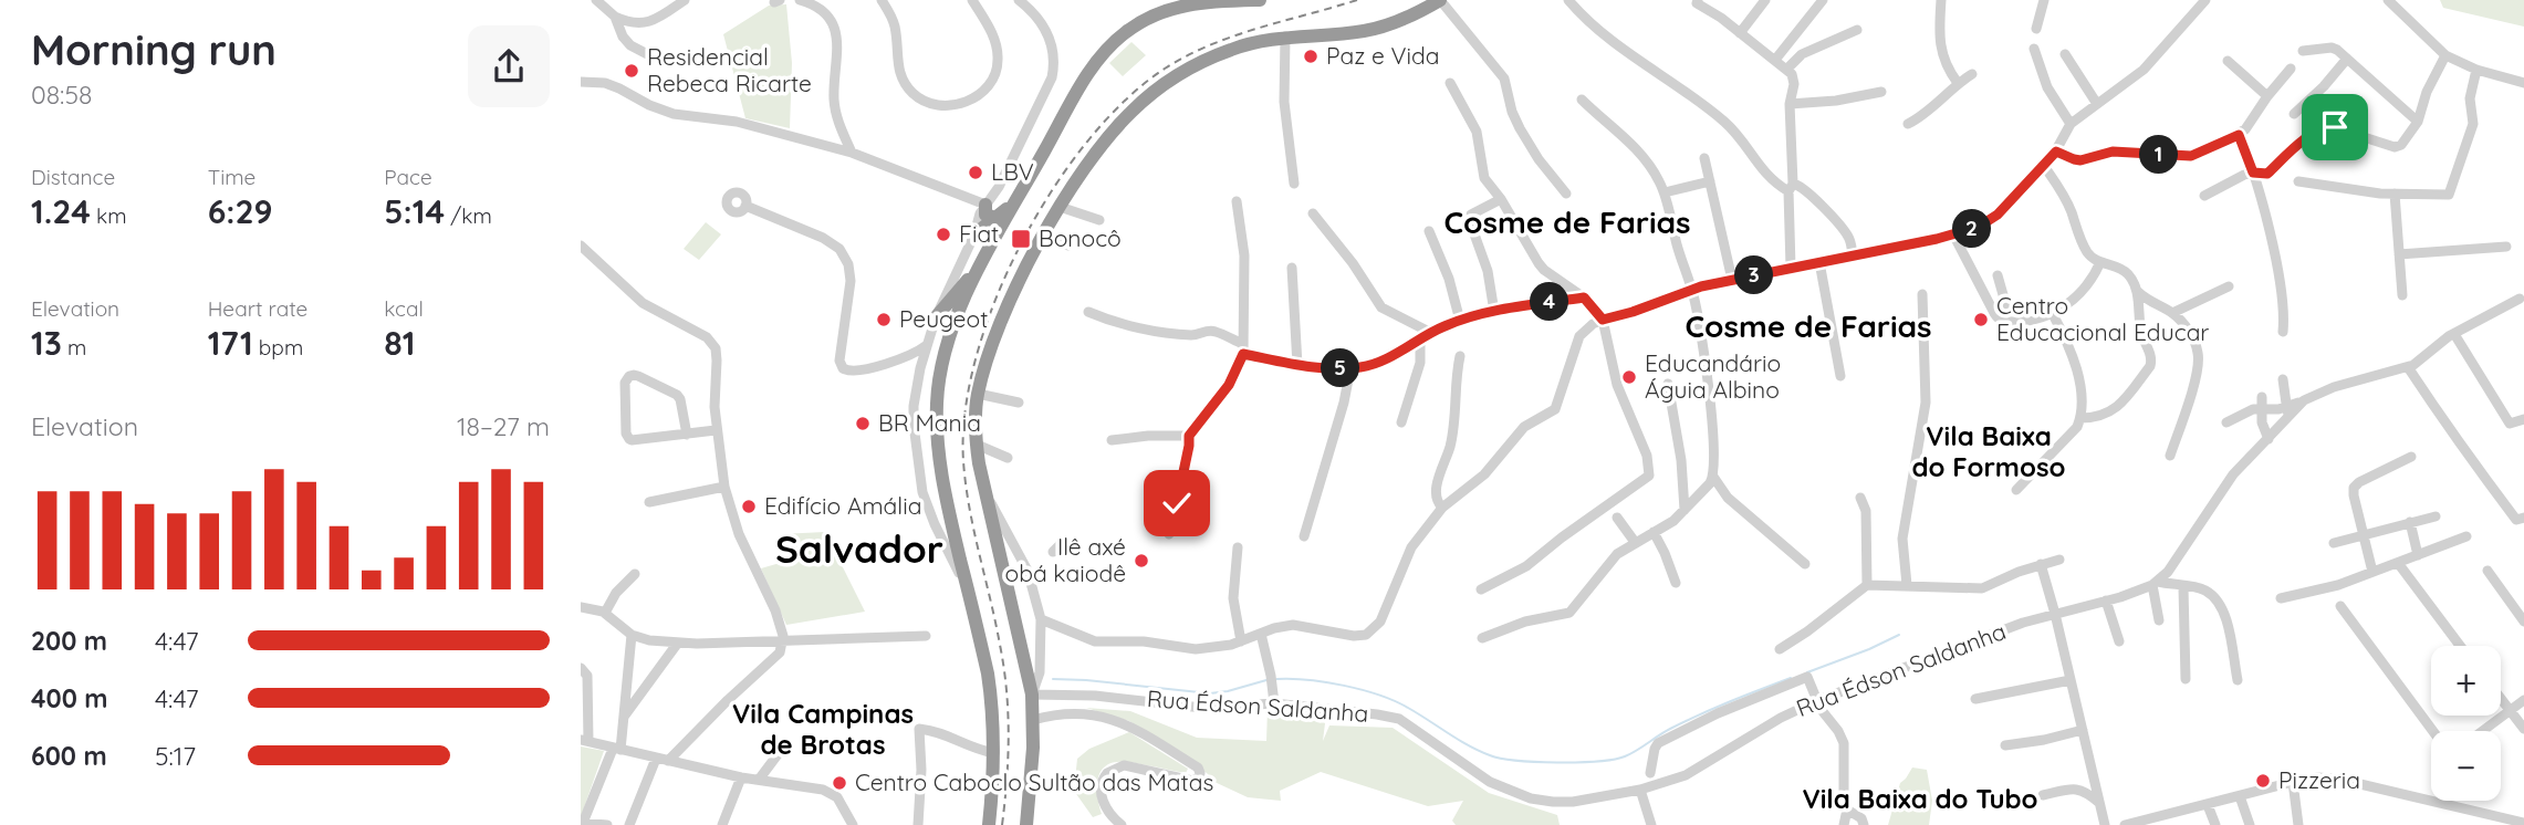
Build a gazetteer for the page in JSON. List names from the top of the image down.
{
  "streets": {
    "street": ["Rua Édson Saldanha"]
  },
  "districts": [
    "Cosme de Farias",
    "Cosme de Farias",
    "Vila Baixa do Formoso",
    "Salvador",
    "Vila Campinas de Brotas",
    "Vila Baixa do Tubo"
  ],
  "places": {
    "other": [
      "Paz e Vida",
      "Residencial Rebeca Ricarte",
      "LBV",
      "Fiat",
      "Peugeot",
      "Centro Educacional Educar",
      "Educandário Águia Albino",
      "BR Mania",
      "Edifício Amália",
      "Ilê axé obá kaiodê",
      "Pizzeria",
      "Centro Caboclo Sultão das Matas"
    ],
    "transit": ["Bonocô"]
  },
  "page": {
    "heading": ["Morning run", "08:58"],
    "stats": [
      ["Distance", "1.24 km"],
      ["Time", "6:29"],
      ["Pace", "5:14 /km"],
      ["Elevation", "13 m"],
      ["Heart rate", "171 bpm"],
      ["kcal", "81"]
    ],
    "pins": [
      "1",
      "2",
      "3",
      "4",
      "5"
    ],
    "chart": ["Elevation", "18–27 m"],
    "list": [
      {
        "name": "200 m",
        "note": "4:47"
      },
      {
        "name": "400 m",
        "note": "4:47"
      },
      {
        "name": "600 m",
        "note": "5:17"
      }
    ],
    "map_buttons": ["+", "−"]
  }
}
